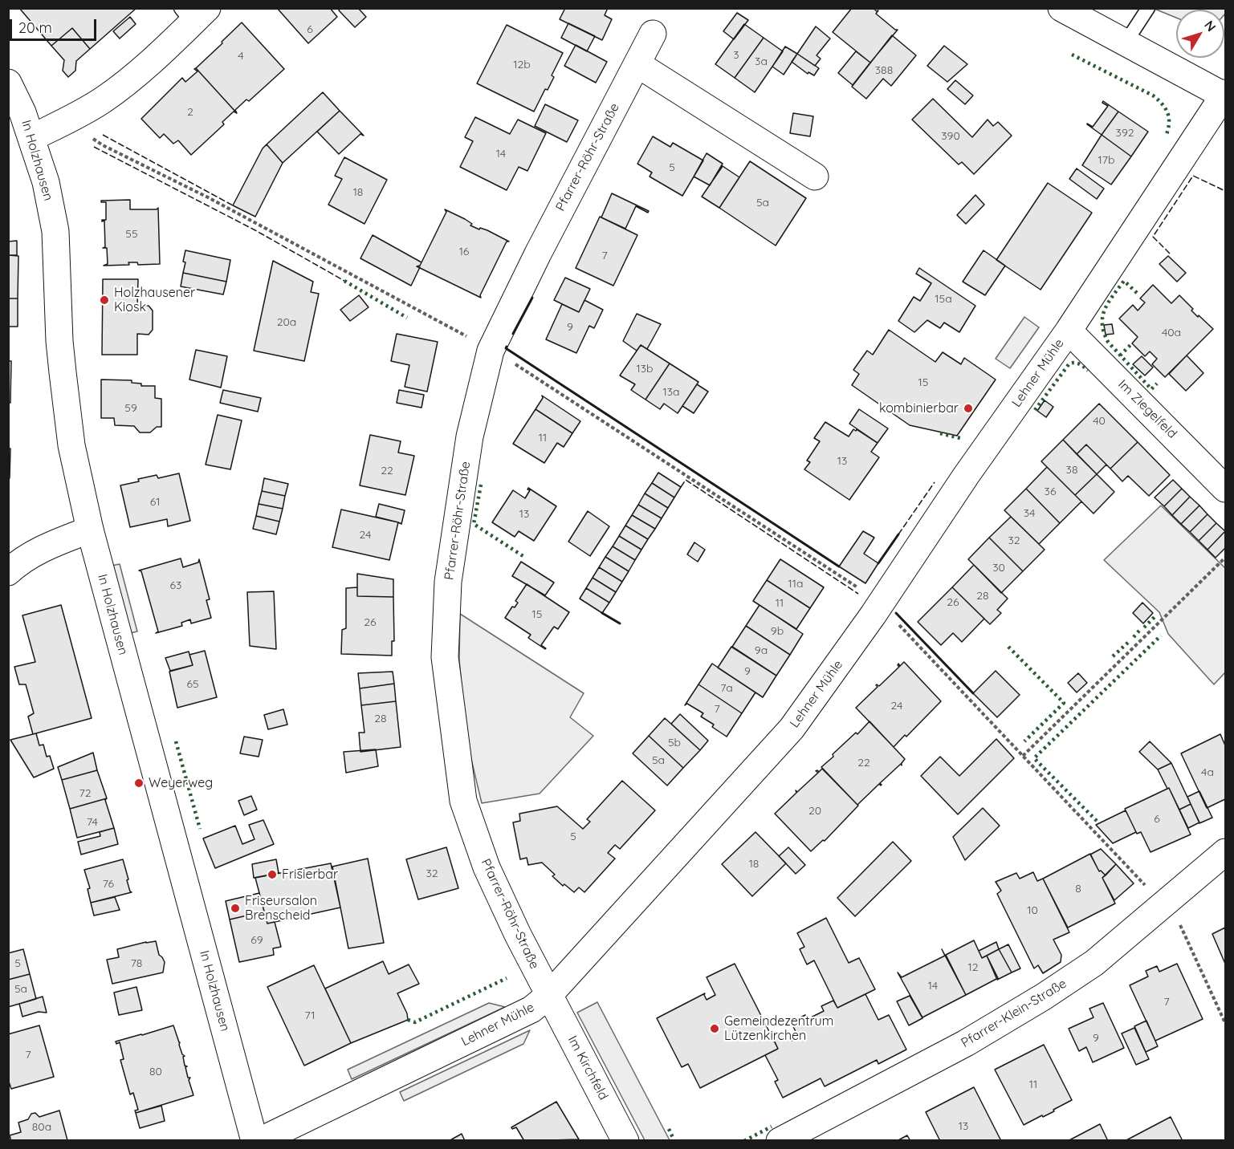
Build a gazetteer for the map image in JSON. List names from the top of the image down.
{
  "streets": {
    "street": [
      "Pfarrer-Röhr-Straße",
      "In Holzhausen",
      "Lehner Mühle",
      "Im Ziegelfeld",
      "Pfarrer-Klein-Straße",
      "Im Kirchfeld"
    ]
  },
  "crossings": [
    ["Pfarrer-Röhr-Straße", "Lehner Mühle"],
    ["Pfarrer-Röhr-Straße", "Im Kirchfeld"],
    ["Lehner Mühle", "Im Ziegelfeld"],
    ["Lehner Mühle", "Im Kirchfeld"]
  ],
  "places": [
    "Holzhausener Kiosk",
    "kombinierbar",
    "Weyerweg",
    "Frisierbar",
    "Friseursalon Brenscheid",
    "Gemeindezentrum Lützenkirchen"
  ],
  "house_numbers": [
    "6",
    "3",
    "4",
    "3a",
    "12b",
    "388",
    "2",
    "392",
    "390",
    "14",
    "17b",
    "5",
    "18",
    "5a",
    "55",
    "16",
    "7",
    "15a",
    "20a",
    "9",
    "40a",
    "13b",
    "15",
    "13a",
    "59",
    "40",
    "11",
    "13",
    "38",
    "22",
    "36",
    "61",
    "34",
    "13",
    "24",
    "32",
    "30",
    "11a",
    "63",
    "28",
    "26",
    "11",
    "15",
    "26",
    "9b",
    "9a",
    "9",
    "65",
    "7a",
    "24",
    "7",
    "28",
    "5b",
    "5a",
    "22",
    "4a",
    "72",
    "20",
    "6",
    "74",
    "5",
    "18",
    "32",
    "76",
    "8",
    "10",
    "69",
    "5",
    "78",
    "12",
    "14",
    "5a",
    "7",
    "71",
    "9",
    "7",
    "80",
    "11",
    "13",
    "80a"
  ],
  "scale_bar": "20 m",
  "north": "top right"
}
